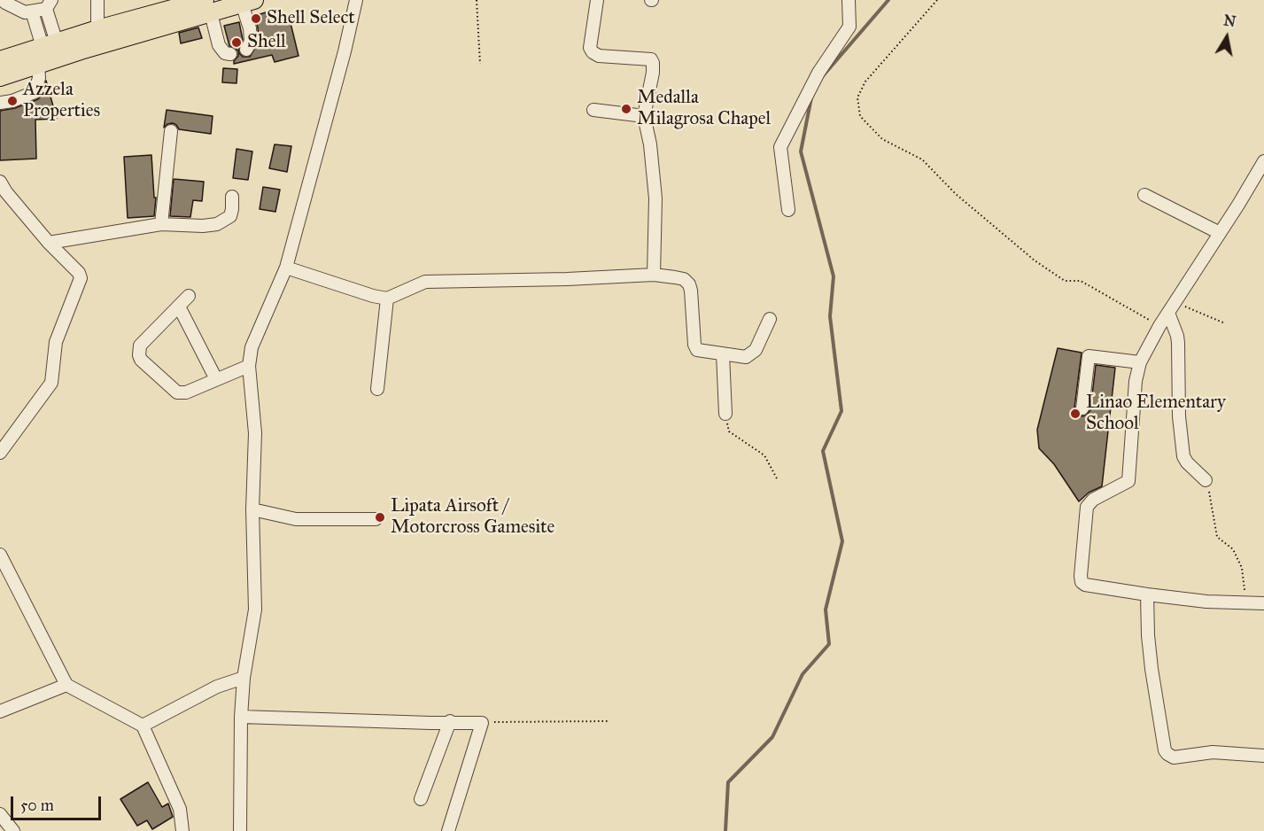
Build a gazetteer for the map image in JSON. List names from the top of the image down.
{
  "places": [
    "Shell Select",
    "Shell",
    "Azzela Properties",
    "Medalla Milagrosa Chapel",
    "Linao Elementary School",
    "Lipata Airsoft / Motorcross Gamesite"
  ],
  "scale_bar": "50 m",
  "north": "top"
}
